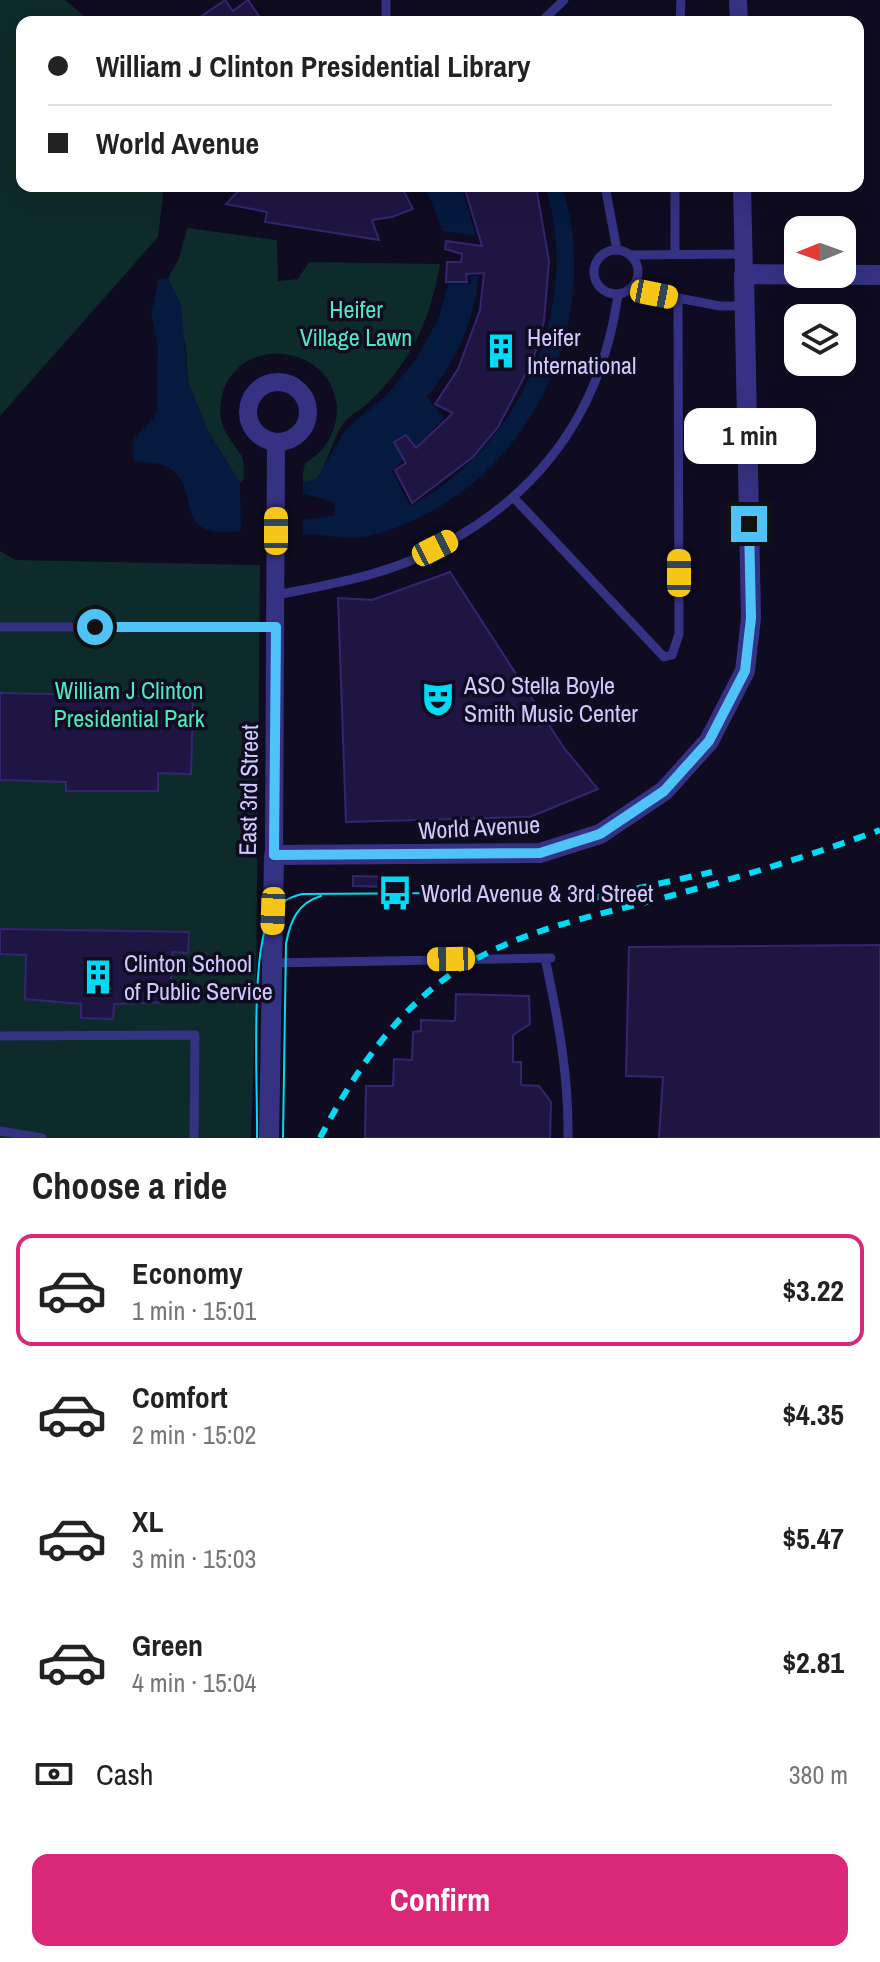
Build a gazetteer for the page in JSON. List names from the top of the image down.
{
  "streets": {
    "street": ["East 3rd Street", "World Avenue"]
  },
  "crossings": [
    ["East 3rd Street", "World Avenue"]
  ],
  "parks": ["Heifer Village Lawn", "William J Clinton Presidential Park"],
  "places": {
    "building": ["Heifer International", "Clinton School of Public Service"],
    "theatre": ["ASO Stella Boyle Smith Music Center"],
    "bus stop": ["World Avenue & 3rd Street"]
  },
  "north": "left",
  "page": {
    "banner": ["William J Clinton Presidential Library", "World Avenue"],
    "bubble": "1 min",
    "heading": "Choose a ride",
    "list": [
      {
        "name": "Economy",
        "note": "1 min · 15:01",
        "value": "$3.22"
      },
      {
        "name": "Comfort",
        "note": "2 min · 15:02",
        "value": "$4.35"
      },
      {
        "name": "XL",
        "note": "3 min · 15:03",
        "value": "$5.47"
      },
      {
        "name": "Green",
        "note": "4 min · 15:04",
        "value": "$2.81"
      }
    ],
    "pay": ["Cash", "380 m"],
    "buttons": "Confirm"
  }
}
